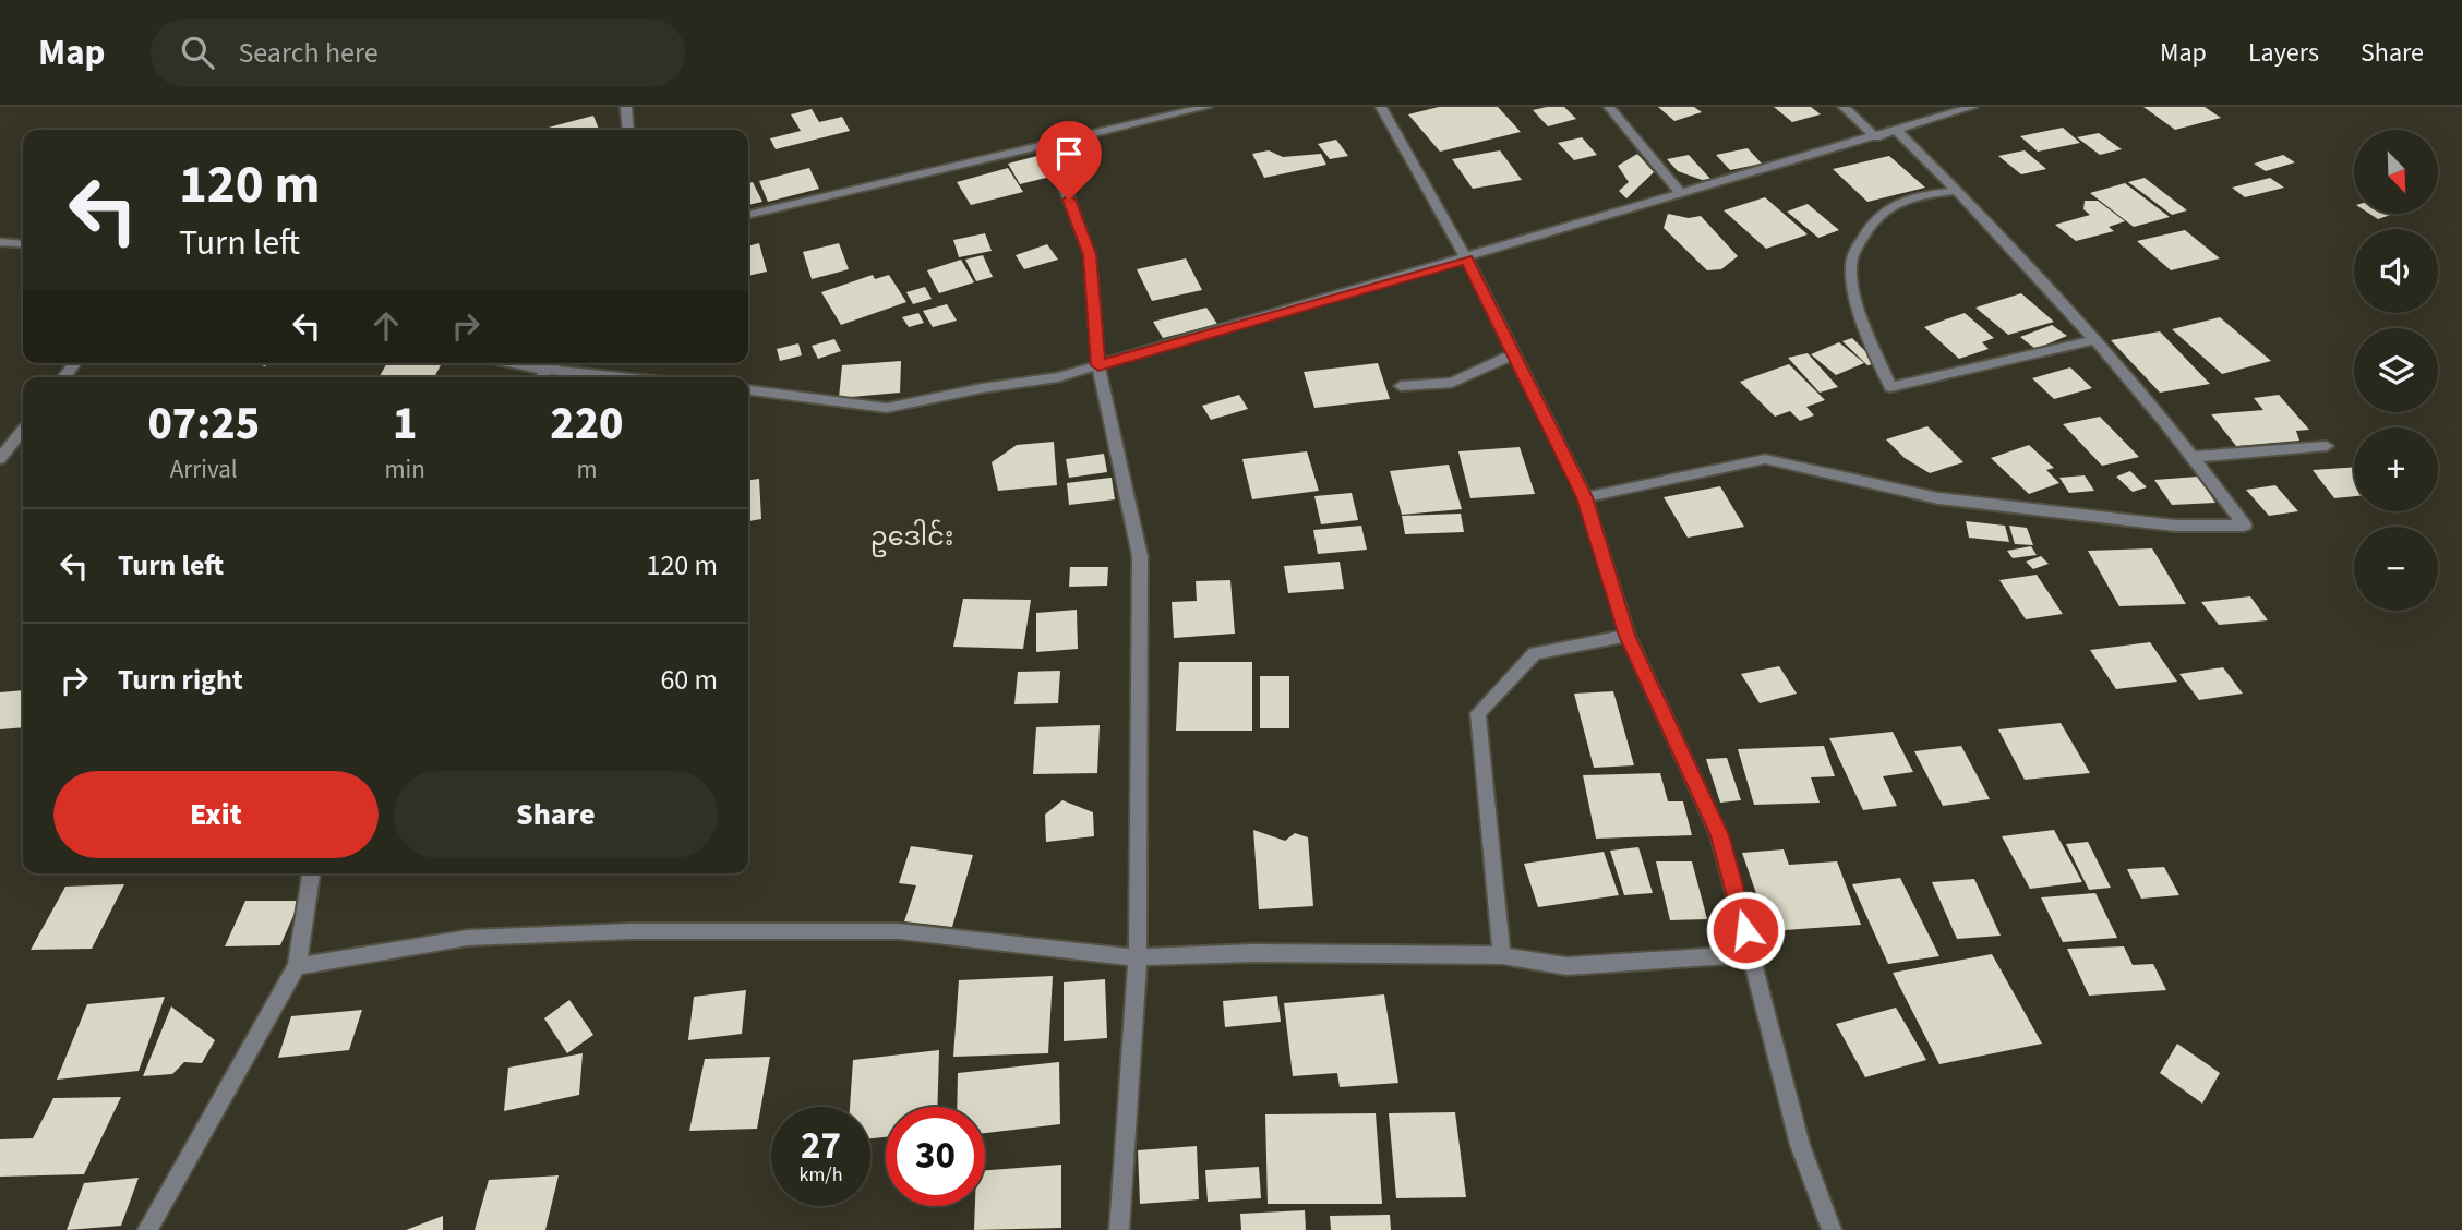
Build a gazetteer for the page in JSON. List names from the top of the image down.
{
  "districts": ["ဥဒေါင်း"],
  "north": "bottom right",
  "page": {
    "header": "Map",
    "search": "Search here",
    "nav": ["Map", "Layers", "Share"],
    "map_buttons": ["+", "−"],
    "turn": ["120 m", "Turn left"],
    "eta": [
      "07:25",
      "Arrival",
      "1",
      "min",
      "220",
      "m"
    ],
    "list": [
      {
        "name": "Turn left",
        "value": "120 m"
      },
      {
        "name": "Turn right",
        "value": "60 m"
      }
    ],
    "buttons": ["Exit", "Share"],
    "speed": "27 km/h",
    "limit": "30"
  }
}
